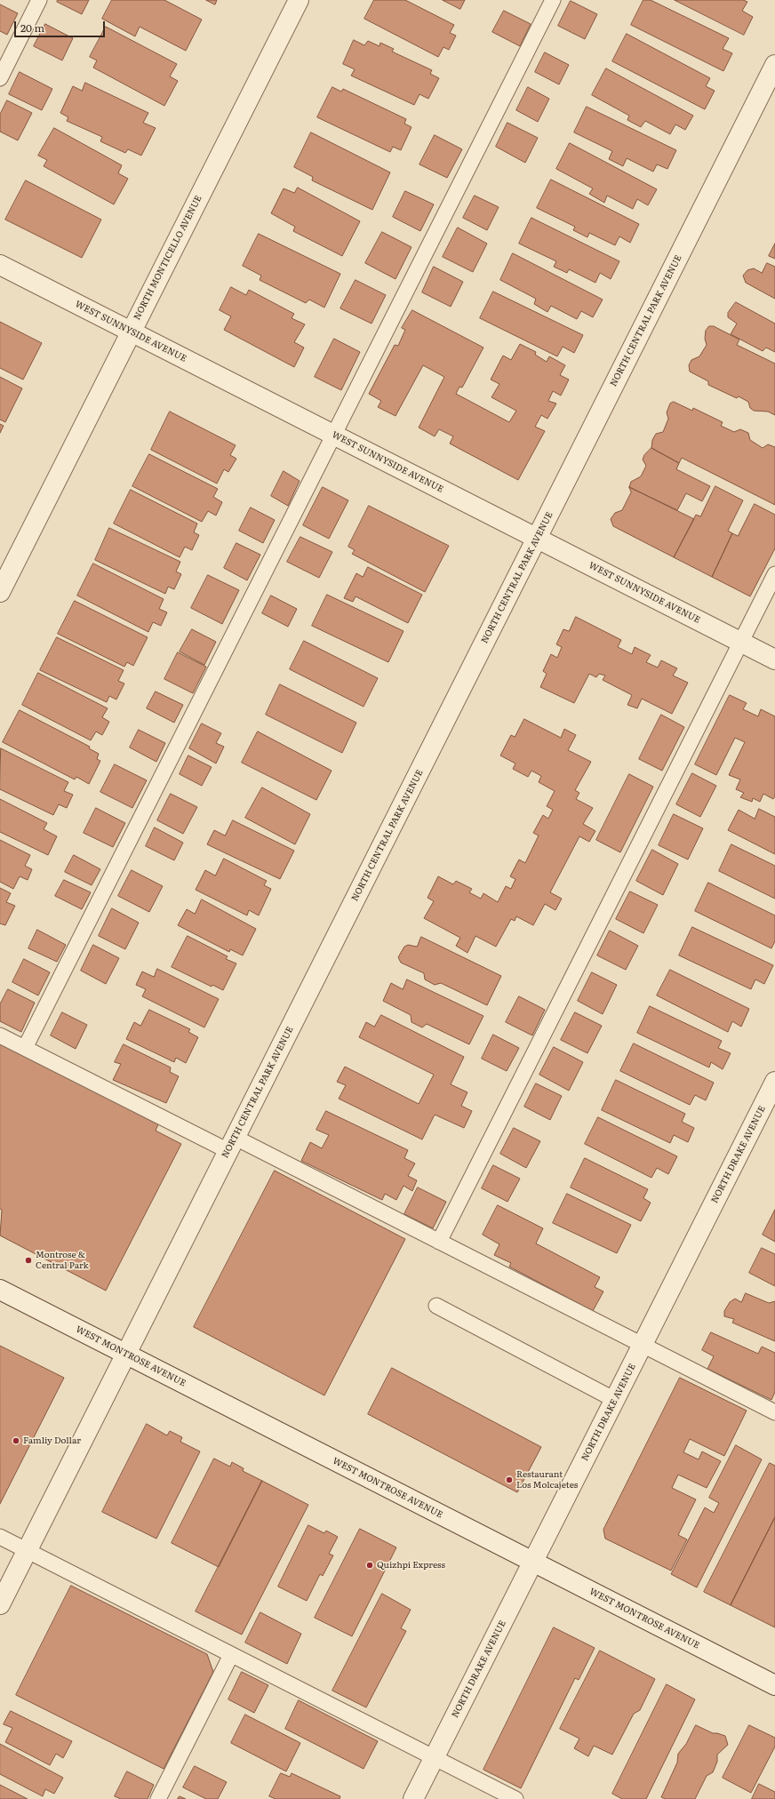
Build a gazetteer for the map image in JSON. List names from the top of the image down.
{
  "streets": {
    "street": [
      "NORTH MONTICELLO AVENUE",
      "NORTH CENTRAL PARK AVENUE",
      "WEST SUNNYSIDE AVENUE",
      "NORTH DRAKE AVENUE",
      "WEST MONTROSE AVENUE"
    ]
  },
  "crossings": [
    ["NORTH MONTICELLO AVENUE", "WEST SUNNYSIDE AVENUE"],
    ["NORTH CENTRAL PARK AVENUE", "WEST SUNNYSIDE AVENUE"],
    ["NORTH CENTRAL PARK AVENUE", "WEST MONTROSE AVENUE"],
    ["NORTH DRAKE AVENUE", "WEST MONTROSE AVENUE"]
  ],
  "places": [
    "Montrose & Central Park",
    "Famliy Dollar",
    "Restaurant Los Molcajetes",
    "Quizhpi Express"
  ],
  "scale_bar": "20 m"
}
